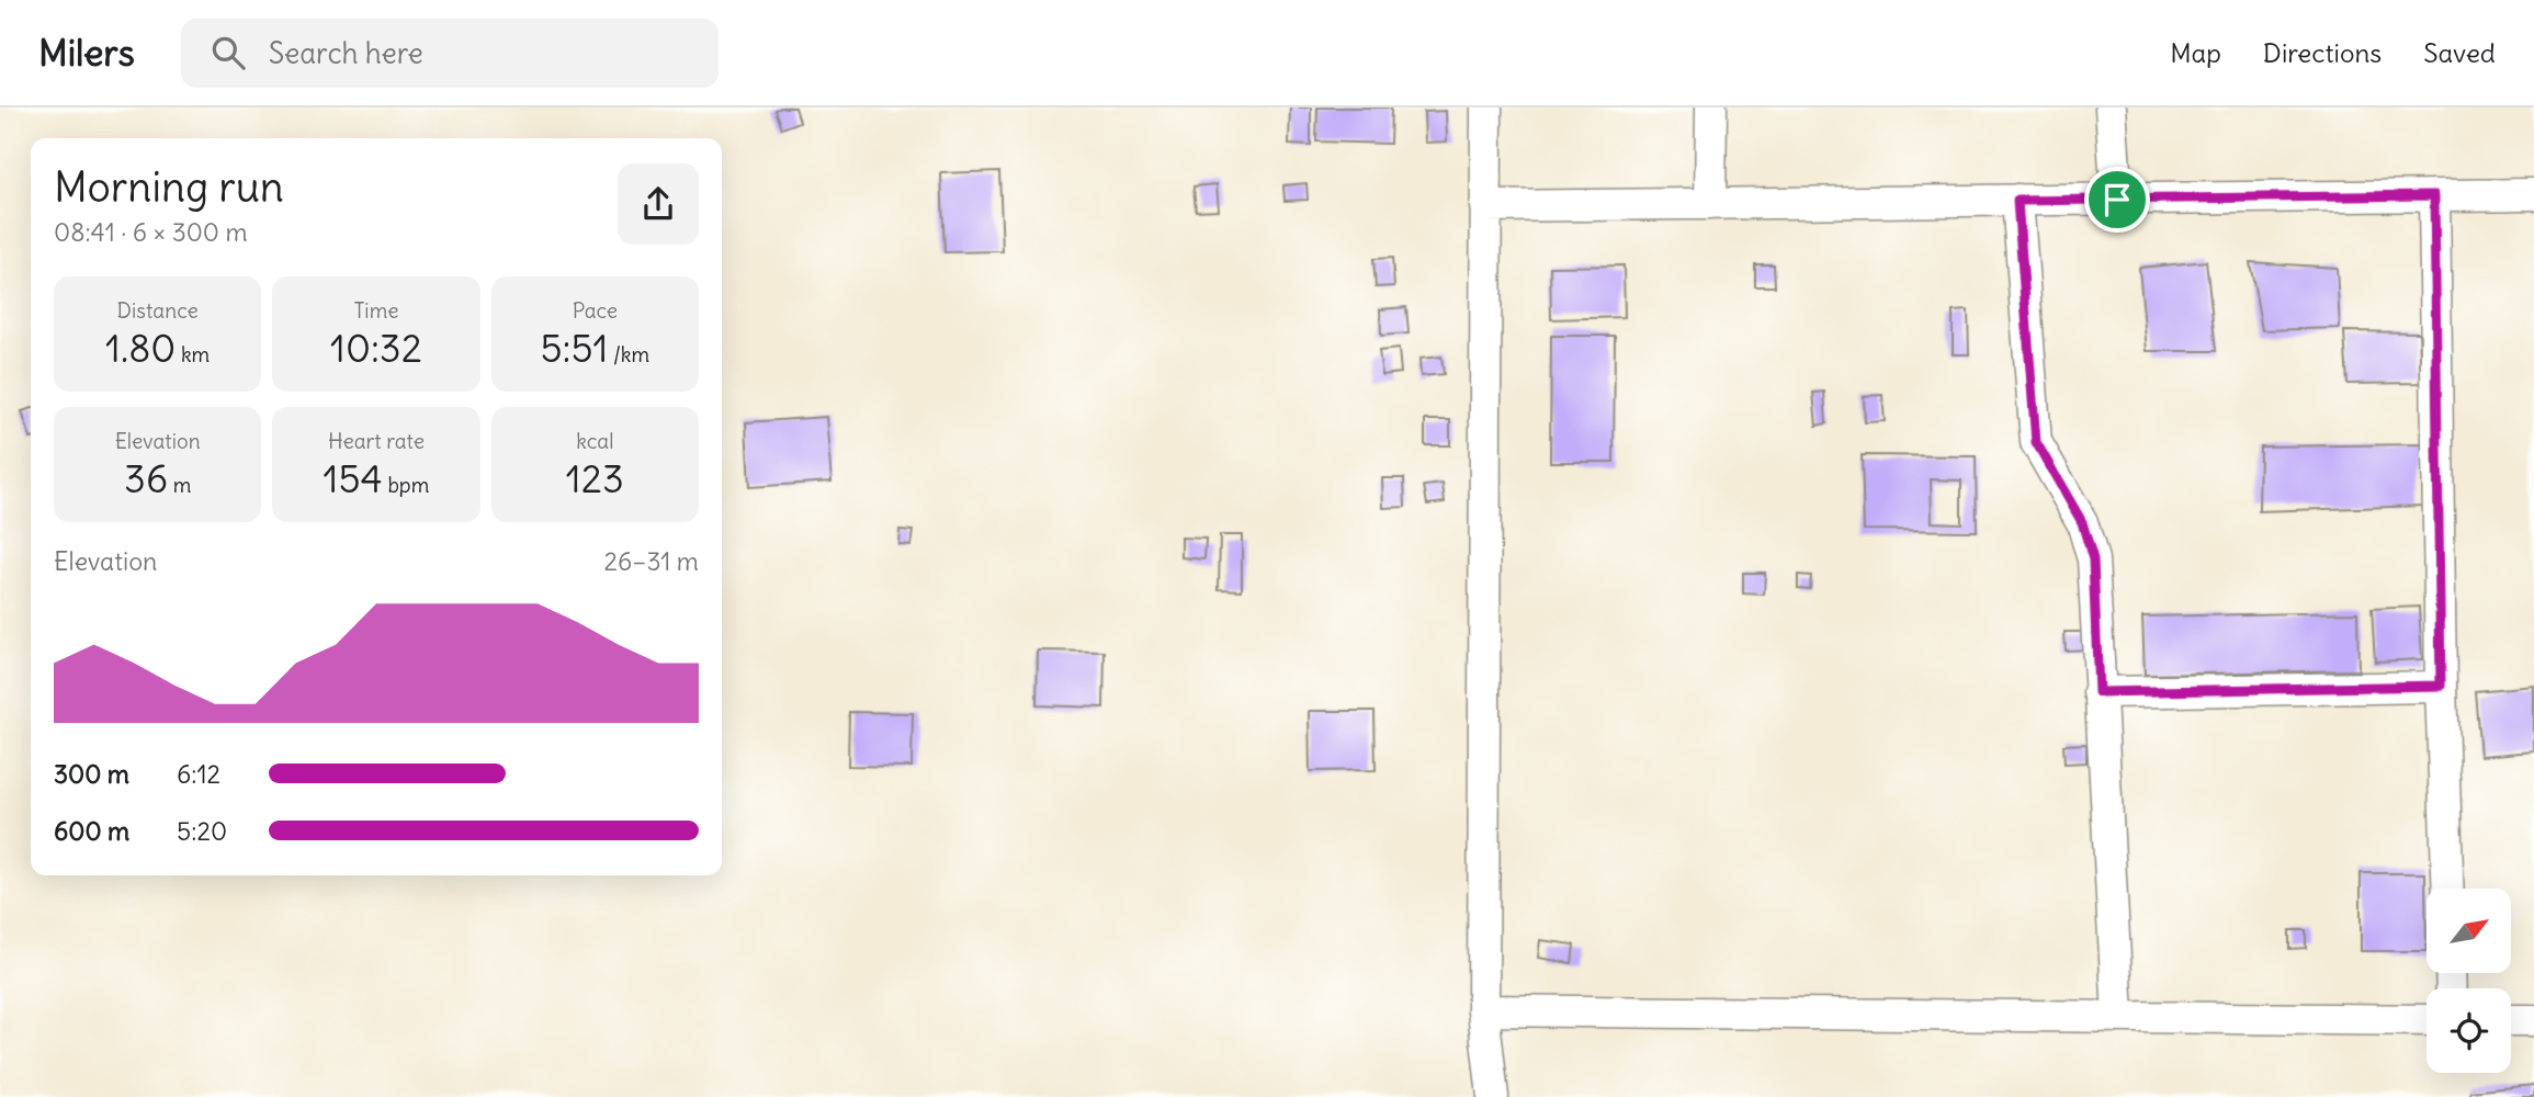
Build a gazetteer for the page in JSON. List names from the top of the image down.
{
  "north": "top right",
  "page": {
    "header": "Milers",
    "search": "Search here",
    "nav": ["Map", "Directions", "Saved"],
    "heading": ["Morning run", "08:41 · 6 × 300 m"],
    "stats": [
      ["Distance", "1.80 km"],
      ["Time", "10:32"],
      ["Pace", "5:51 /km"],
      ["Elevation", "36 m"],
      ["Heart rate", "154 bpm"],
      ["kcal", "123"]
    ],
    "chart": ["Elevation", "26–31 m"],
    "list": [
      {
        "name": "300 m",
        "note": "6:12"
      },
      {
        "name": "600 m",
        "note": "5:20"
      }
    ]
  }
}
